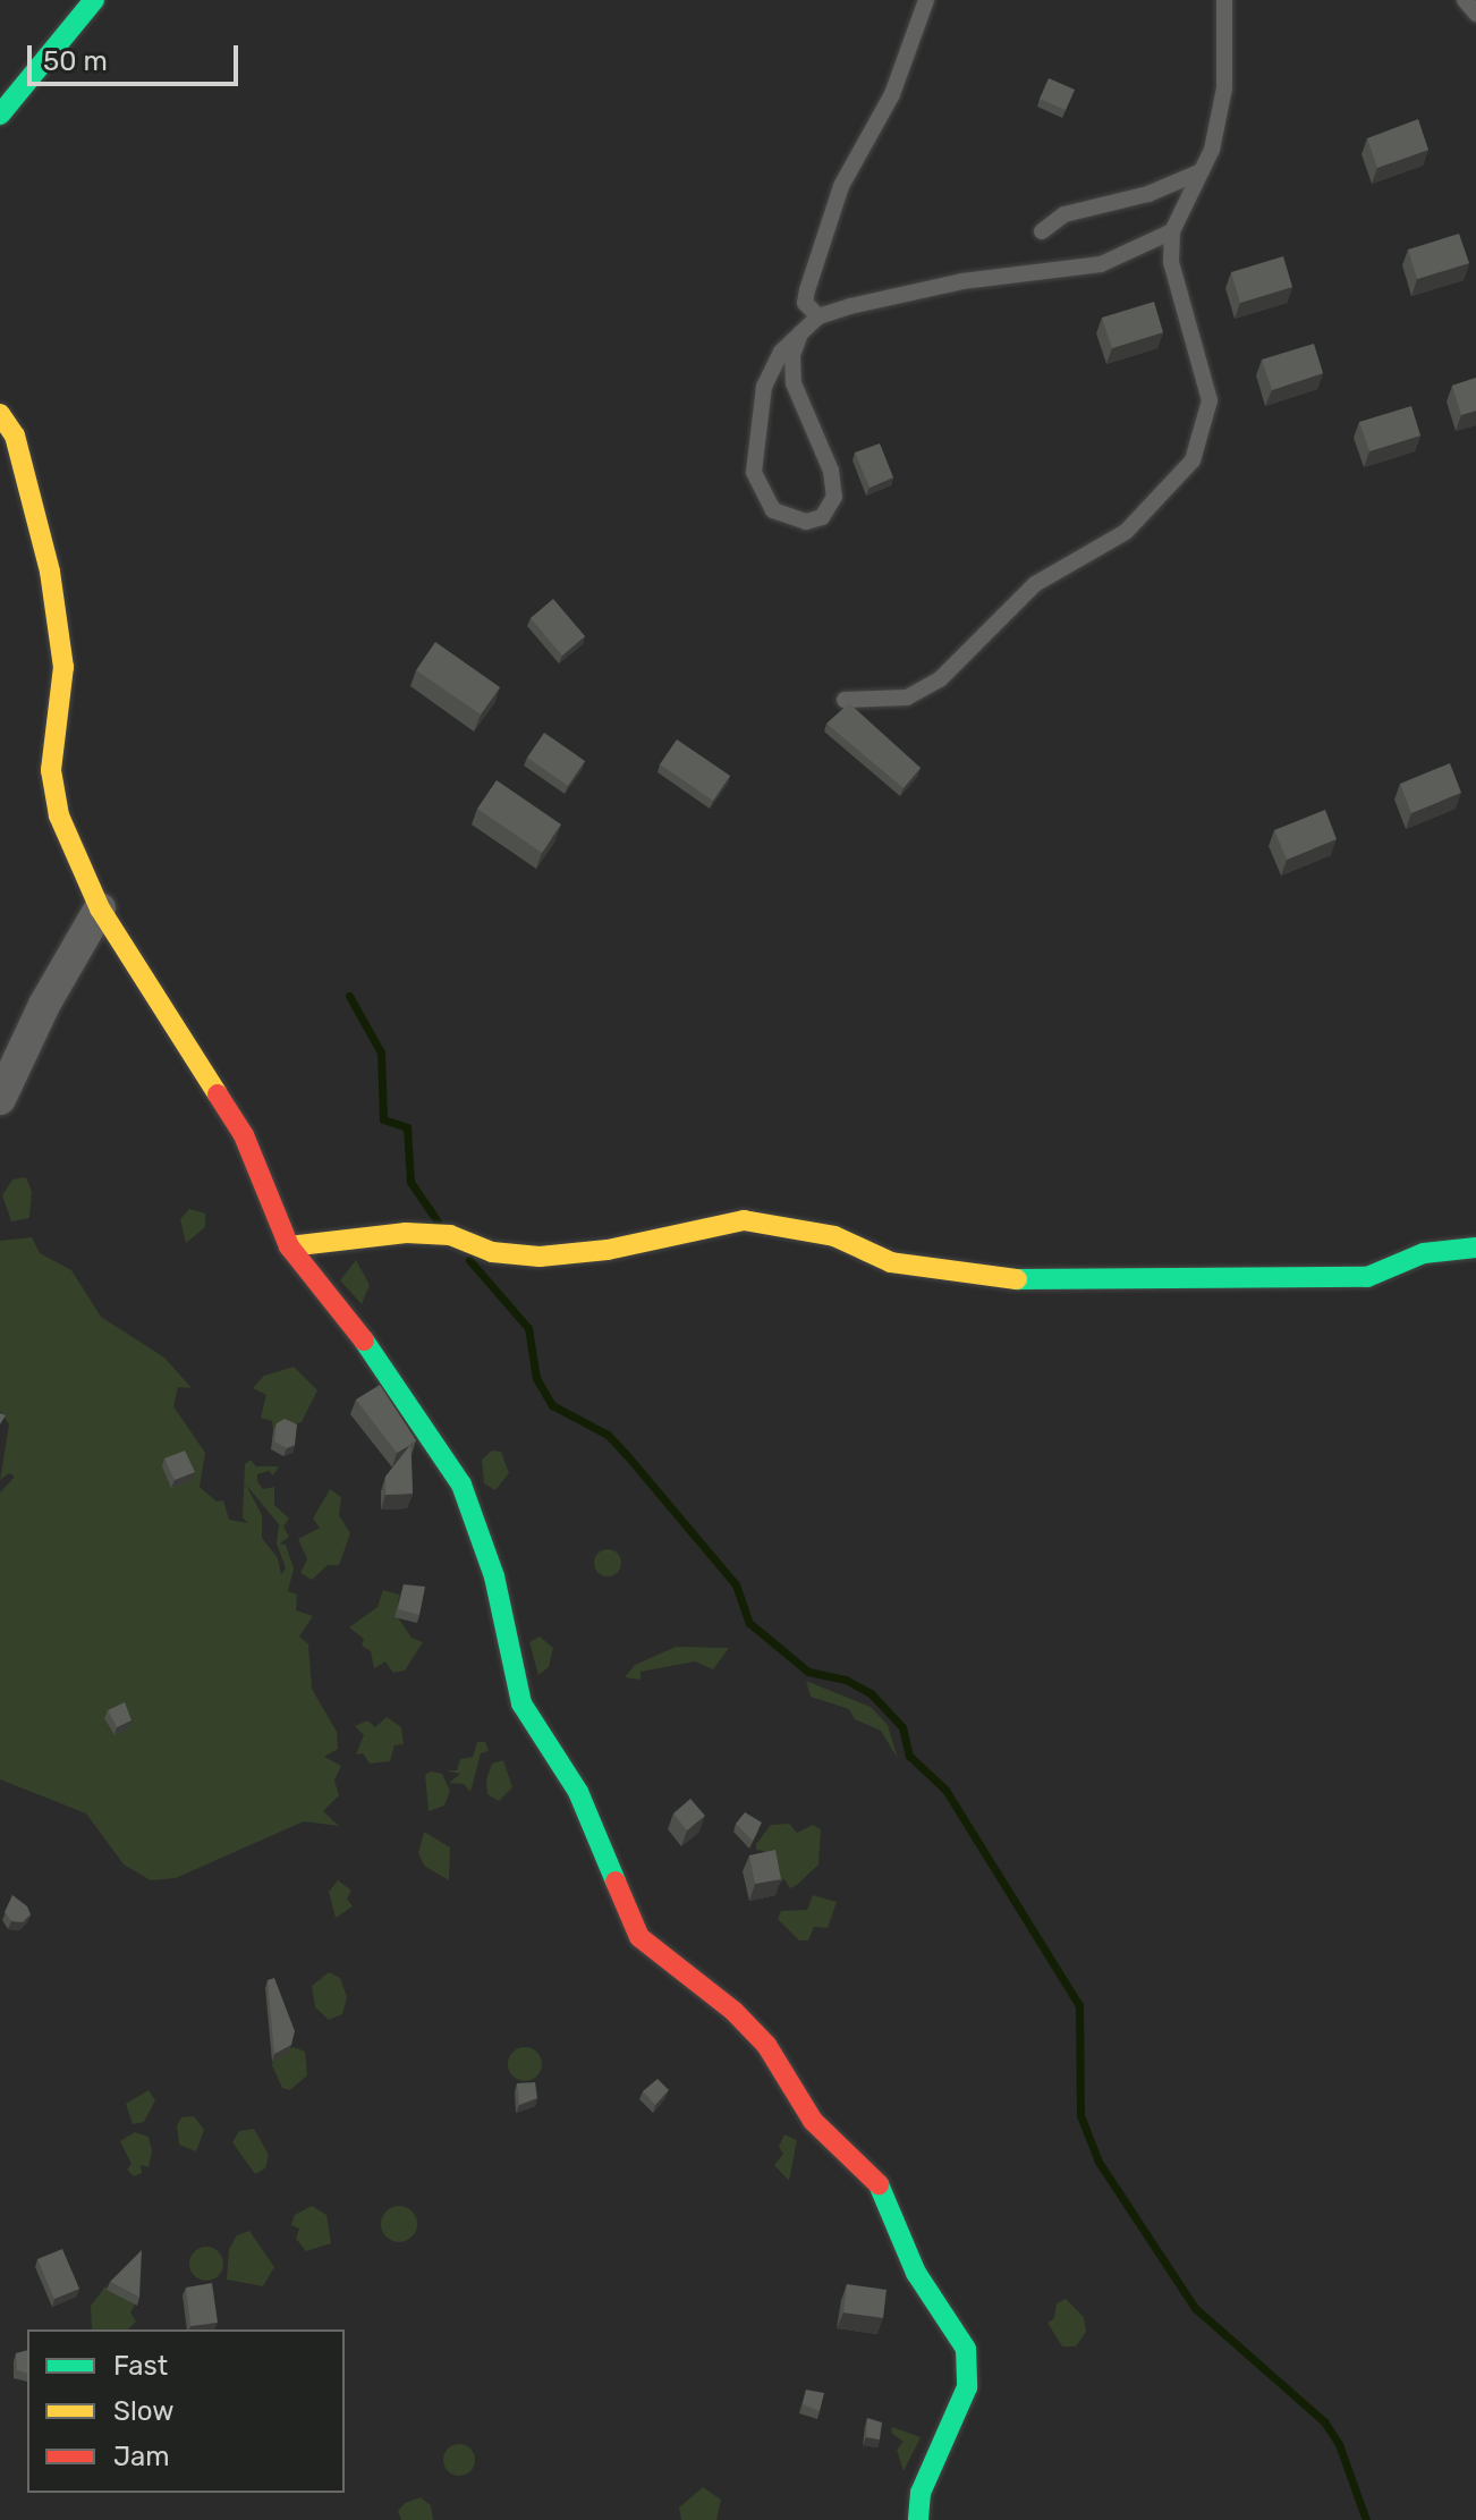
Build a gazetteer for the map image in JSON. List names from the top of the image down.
{
  "legend": ["Fast", "Slow", "Jam"],
  "scale_bar": "50 m"
}
